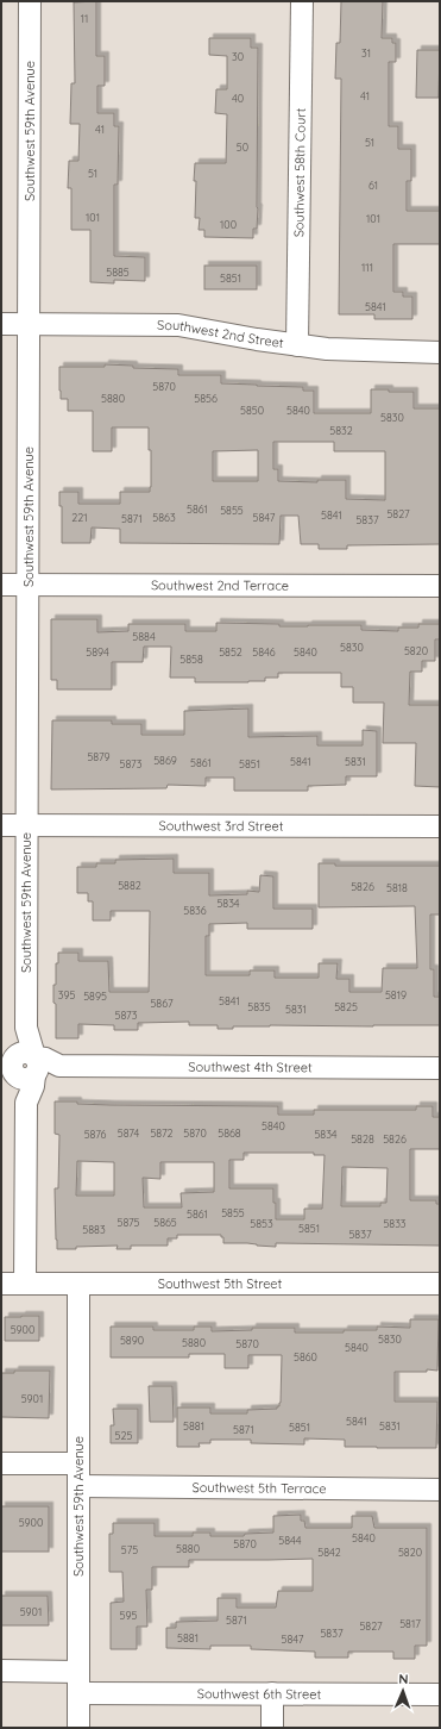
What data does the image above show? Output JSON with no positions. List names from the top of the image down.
{
  "streets": {
    "street": [
      "Southwest 59th Avenue",
      "Southwest 58th Court",
      "Southwest 2nd Street",
      "Southwest 2nd Terrace",
      "Southwest 3rd Street",
      "Southwest 4th Street",
      "Southwest 5th Street",
      "Southwest 5th Terrace",
      "Southwest 6th Street"
    ]
  },
  "crossings": [
    ["Southwest 59th Avenue", "Southwest 2nd Street"],
    ["Southwest 59th Avenue", "Southwest 2nd Terrace"],
    ["Southwest 59th Avenue", "Southwest 3rd Street"],
    ["Southwest 59th Avenue", "Southwest 4th Street"],
    ["Southwest 59th Avenue", "Southwest 5th Street"],
    ["Southwest 59th Avenue", "Southwest 5th Terrace"],
    ["Southwest 59th Avenue", "Southwest 6th Street"],
    ["Southwest 58th Court", "Southwest 2nd Street"]
  ],
  "house_numbers": [
    "11",
    "31",
    "30",
    "41",
    "40",
    "41",
    "51",
    "50",
    "51",
    "61",
    "101",
    "101",
    "100",
    "111",
    "5885",
    "5851",
    "5841",
    "5870",
    "5880",
    "5856",
    "5850",
    "5840",
    "5830",
    "5832",
    "5861",
    "5855",
    "5827",
    "5841",
    "221",
    "5863",
    "5847",
    "5871",
    "5837",
    "5884",
    "5830",
    "5820",
    "5894",
    "5852",
    "5846",
    "5840",
    "5858",
    "5879",
    "5869",
    "5841",
    "5831",
    "5861",
    "5873",
    "5851",
    "5882",
    "5826",
    "5818",
    "5834",
    "5836",
    "395",
    "5819",
    "5895",
    "5841",
    "5867",
    "5835",
    "5825",
    "5831",
    "5873",
    "5840",
    "5874",
    "5872",
    "5870",
    "5868",
    "5876",
    "5834",
    "5828",
    "5826",
    "5855",
    "5861",
    "5875",
    "5865",
    "5853",
    "5833",
    "5851",
    "5883",
    "5837",
    "5900",
    "5830",
    "5890",
    "5880",
    "5870",
    "5840",
    "5860",
    "5901",
    "5841",
    "5881",
    "5831",
    "5851",
    "5871",
    "525",
    "5900",
    "5840",
    "5844",
    "5870",
    "5880",
    "575",
    "5842",
    "5820",
    "5901",
    "595",
    "5871",
    "5817",
    "5827",
    "5837",
    "5881",
    "5847"
  ],
  "north": "top"
}
